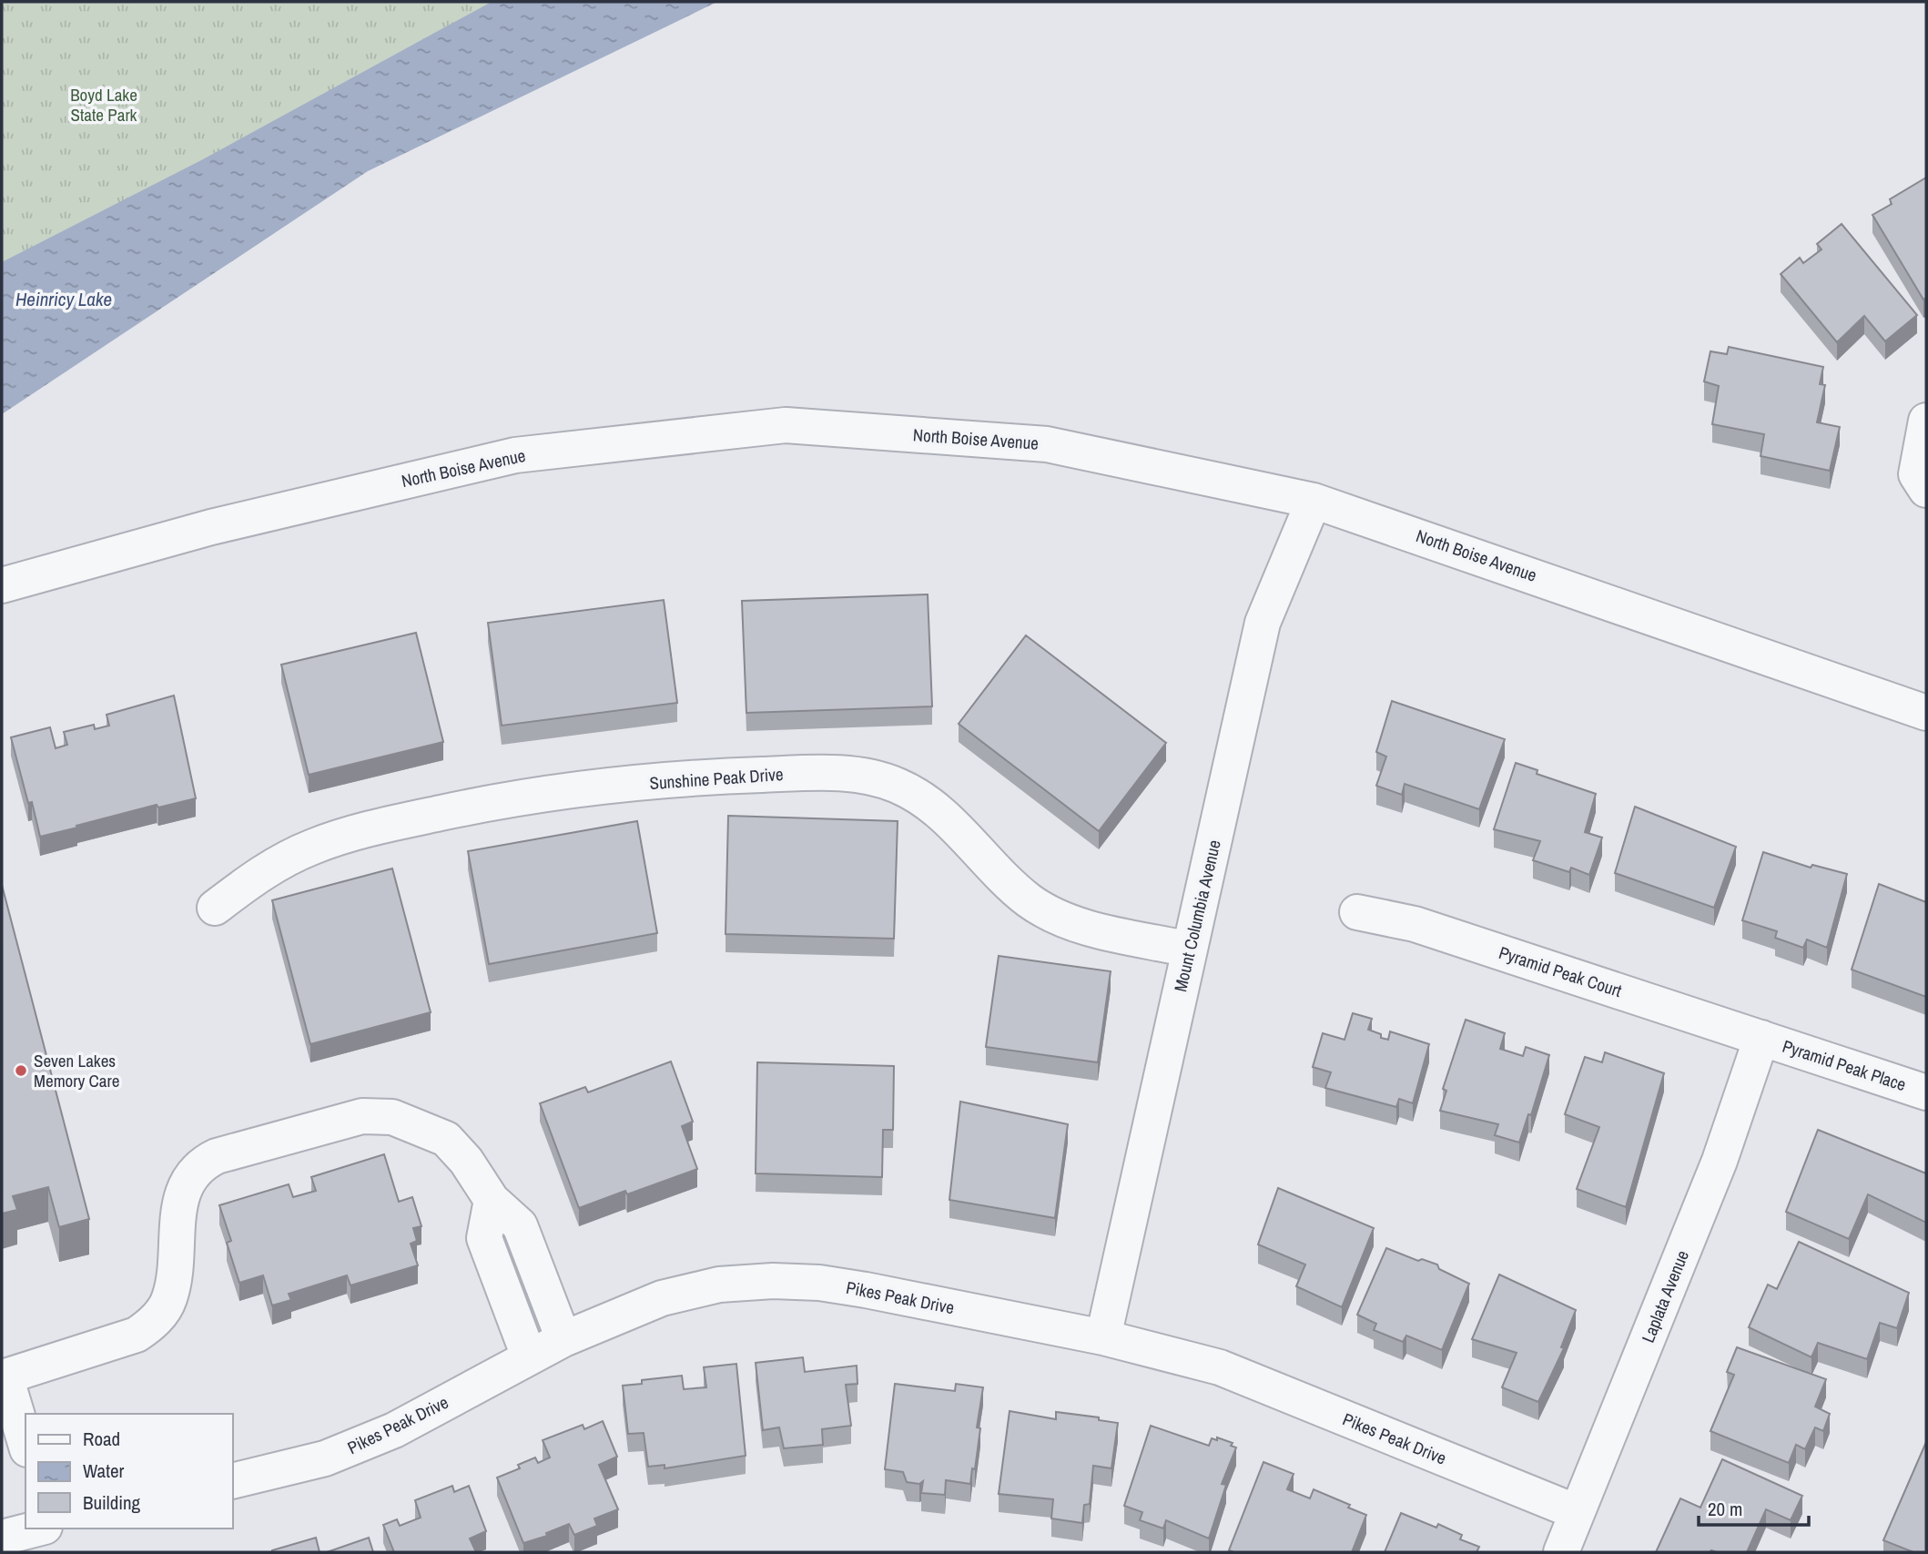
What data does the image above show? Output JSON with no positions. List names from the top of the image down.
{
  "streets": {
    "street": [
      "North Boise Avenue",
      "Sunshine Peak Drive",
      "Mount Columbia Avenue",
      "Pyramid Peak Court",
      "Pyramid Peak Place",
      "Laplata Avenue",
      "Pikes Peak Drive"
    ]
  },
  "crossings": [
    ["North Boise Avenue", "Mount Columbia Avenue"],
    ["Sunshine Peak Drive", "Mount Columbia Avenue"],
    ["Mount Columbia Avenue", "Pikes Peak Drive"],
    ["Pyramid Peak Court", "Pyramid Peak Place"],
    ["Pyramid Peak Court", "Laplata Avenue"],
    ["Pyramid Peak Place", "Laplata Avenue"],
    ["Laplata Avenue", "Pikes Peak Drive"]
  ],
  "water": ["Heinricy Lake"],
  "parks": ["Boyd Lake State Park"],
  "places": ["Seven Lakes Memory Care"],
  "legend": ["Road", "Water", "Building"],
  "scale_bar": "20 m"
}
